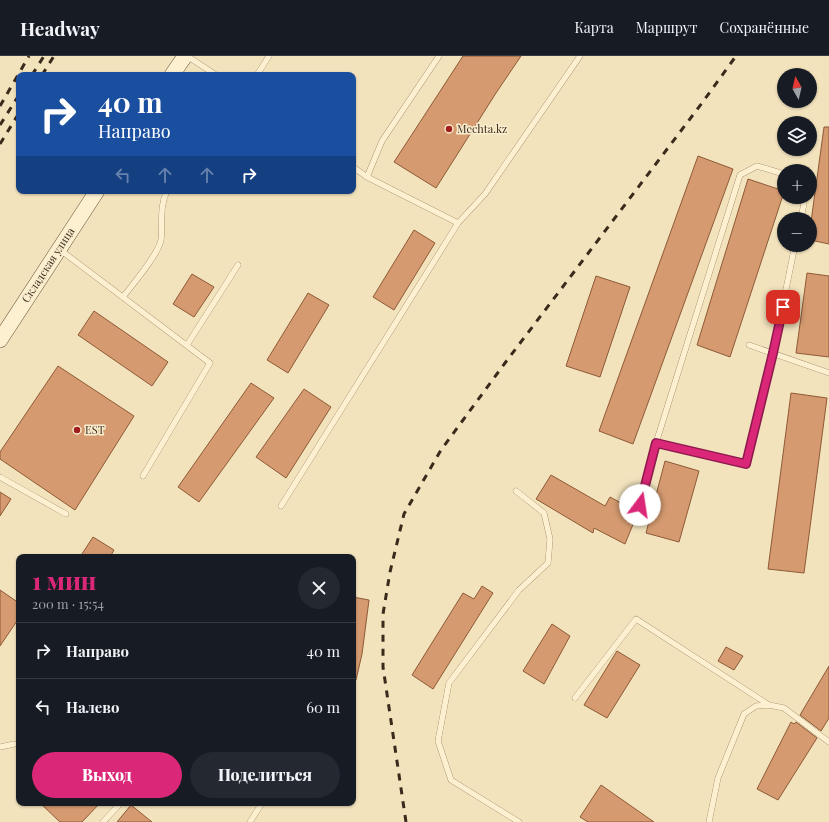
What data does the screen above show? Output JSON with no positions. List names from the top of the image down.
{
  "streets": {
    "main road": ["Складская улица"]
  },
  "places": ["Mechta.kz", "EST"],
  "north": "top",
  "page": {
    "header": "Headway",
    "nav": ["Карта", "Маршрут", "Сохранённые"],
    "map_buttons": ["+", "−"],
    "turn": ["40 m", "Направо"],
    "heading": ["1 мин", "200 m · 15:54"],
    "list": [
      {
        "name": "Направо",
        "value": "40 m"
      },
      {
        "name": "Налево",
        "value": "60 m"
      }
    ],
    "buttons": ["Выход", "Поделиться"]
  }
}
